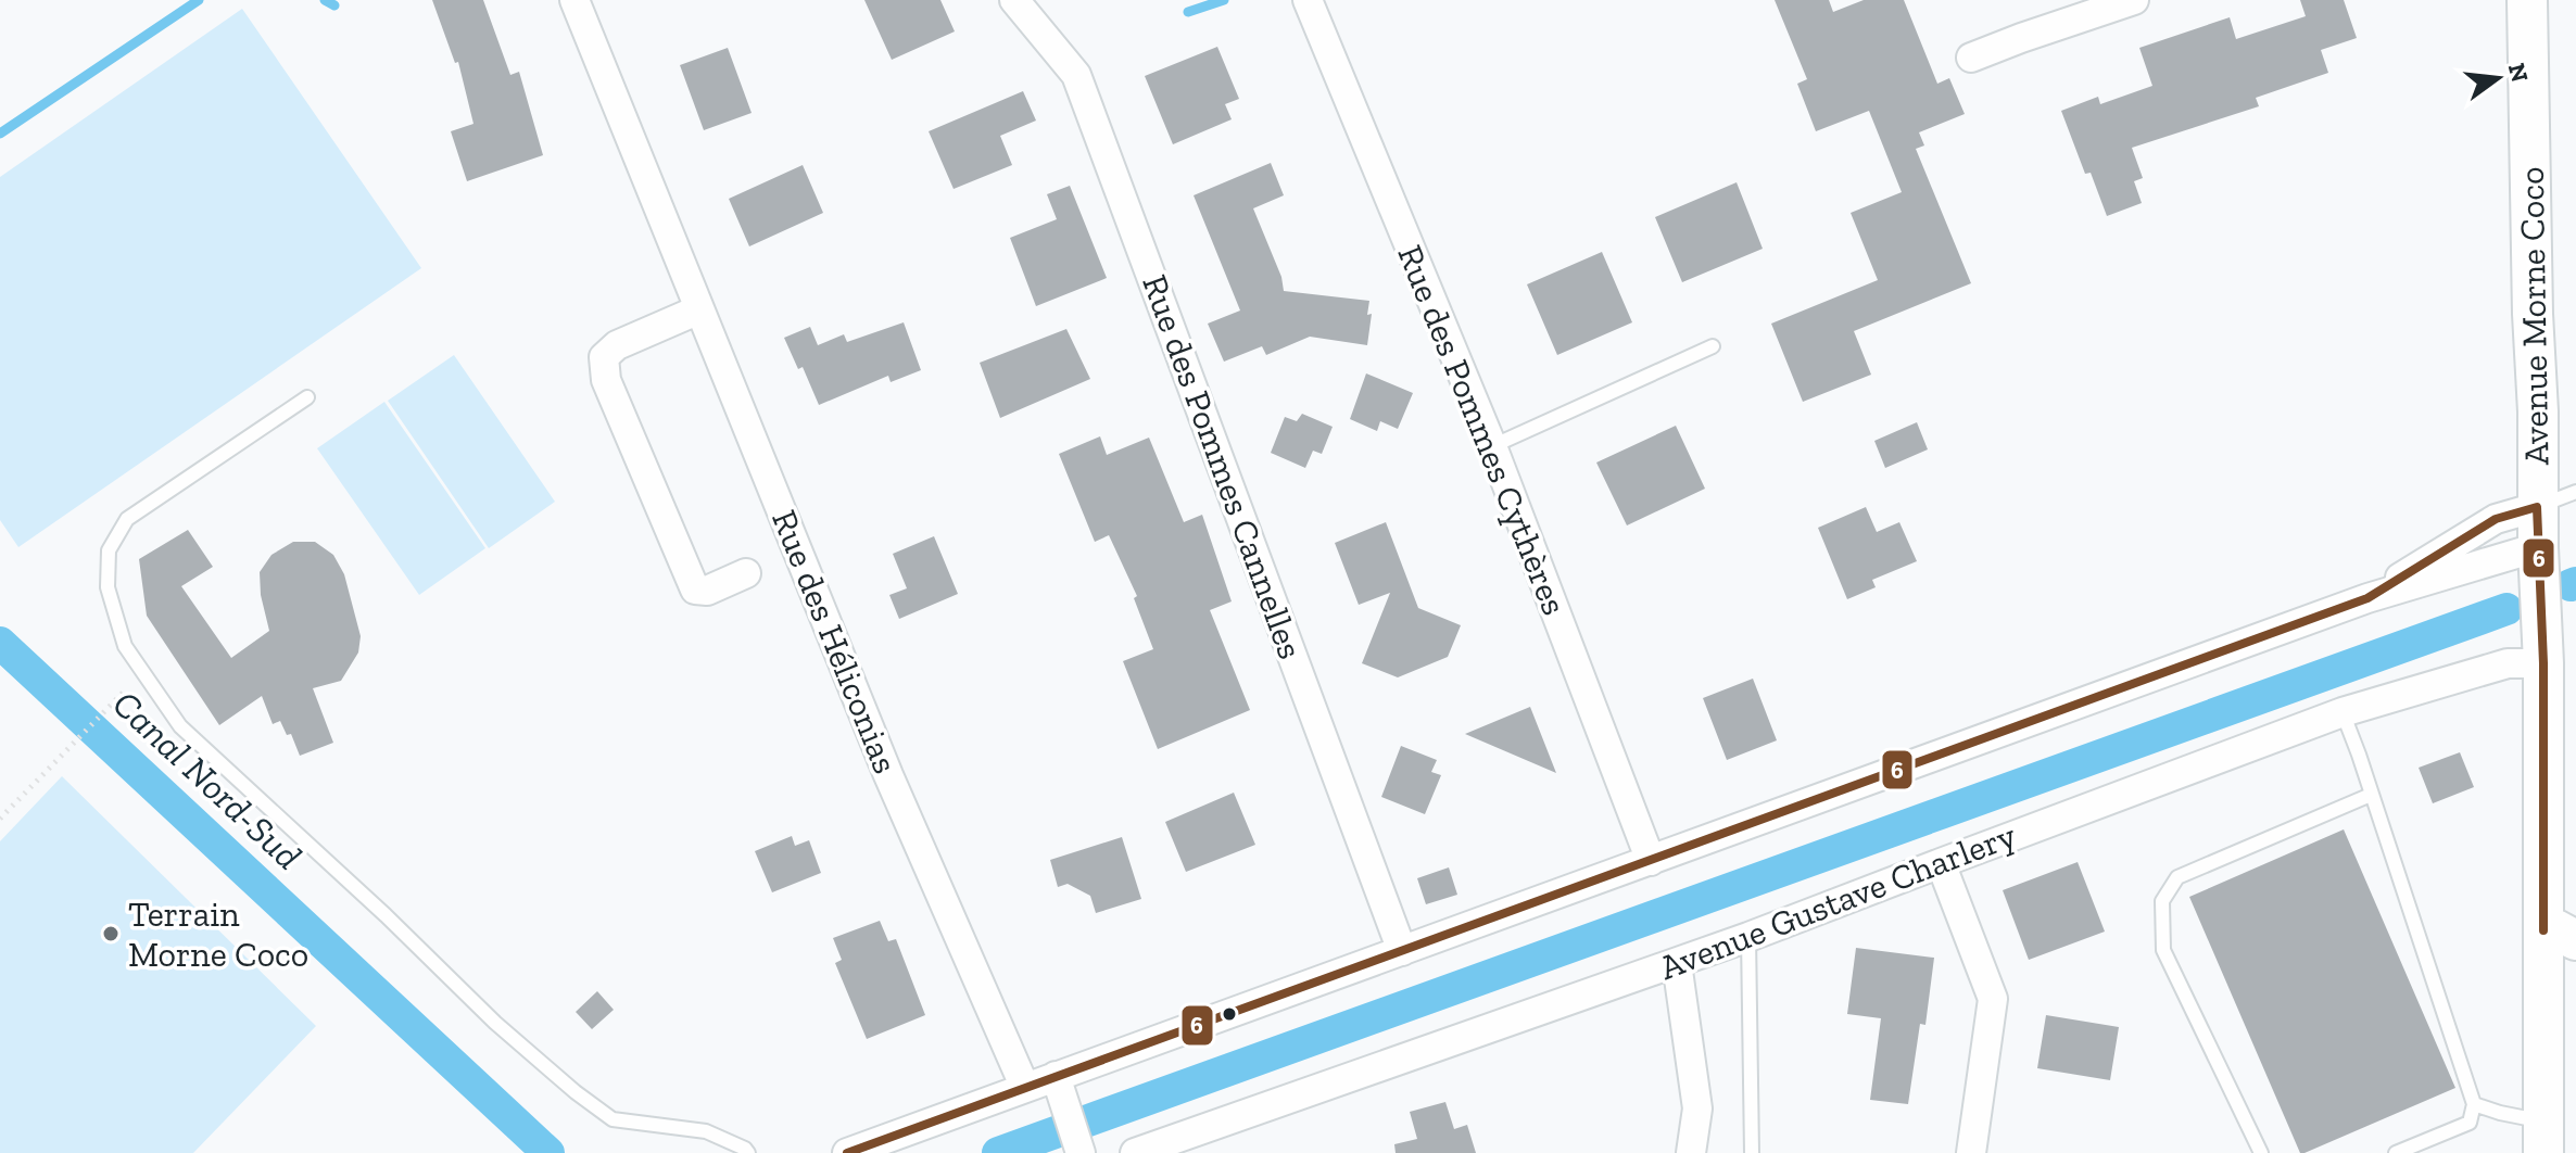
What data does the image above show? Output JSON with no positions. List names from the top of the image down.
{
  "streets": {
    "street": [
      "Avenue Morne Coco",
      "Rue des Pommes Cythères",
      "Rue des Pommes Cannelles",
      "Rue des Héliconias",
      "Avenue Gustave Charlery"
    ]
  },
  "crossings": [
    ["Avenue Morne Coco", "Avenue Gustave Charlery"]
  ],
  "water": ["Canal Nord-Sud"],
  "places": ["Terrain Morne Coco"],
  "lines": ["transit line 6"],
  "north": "right"
}
